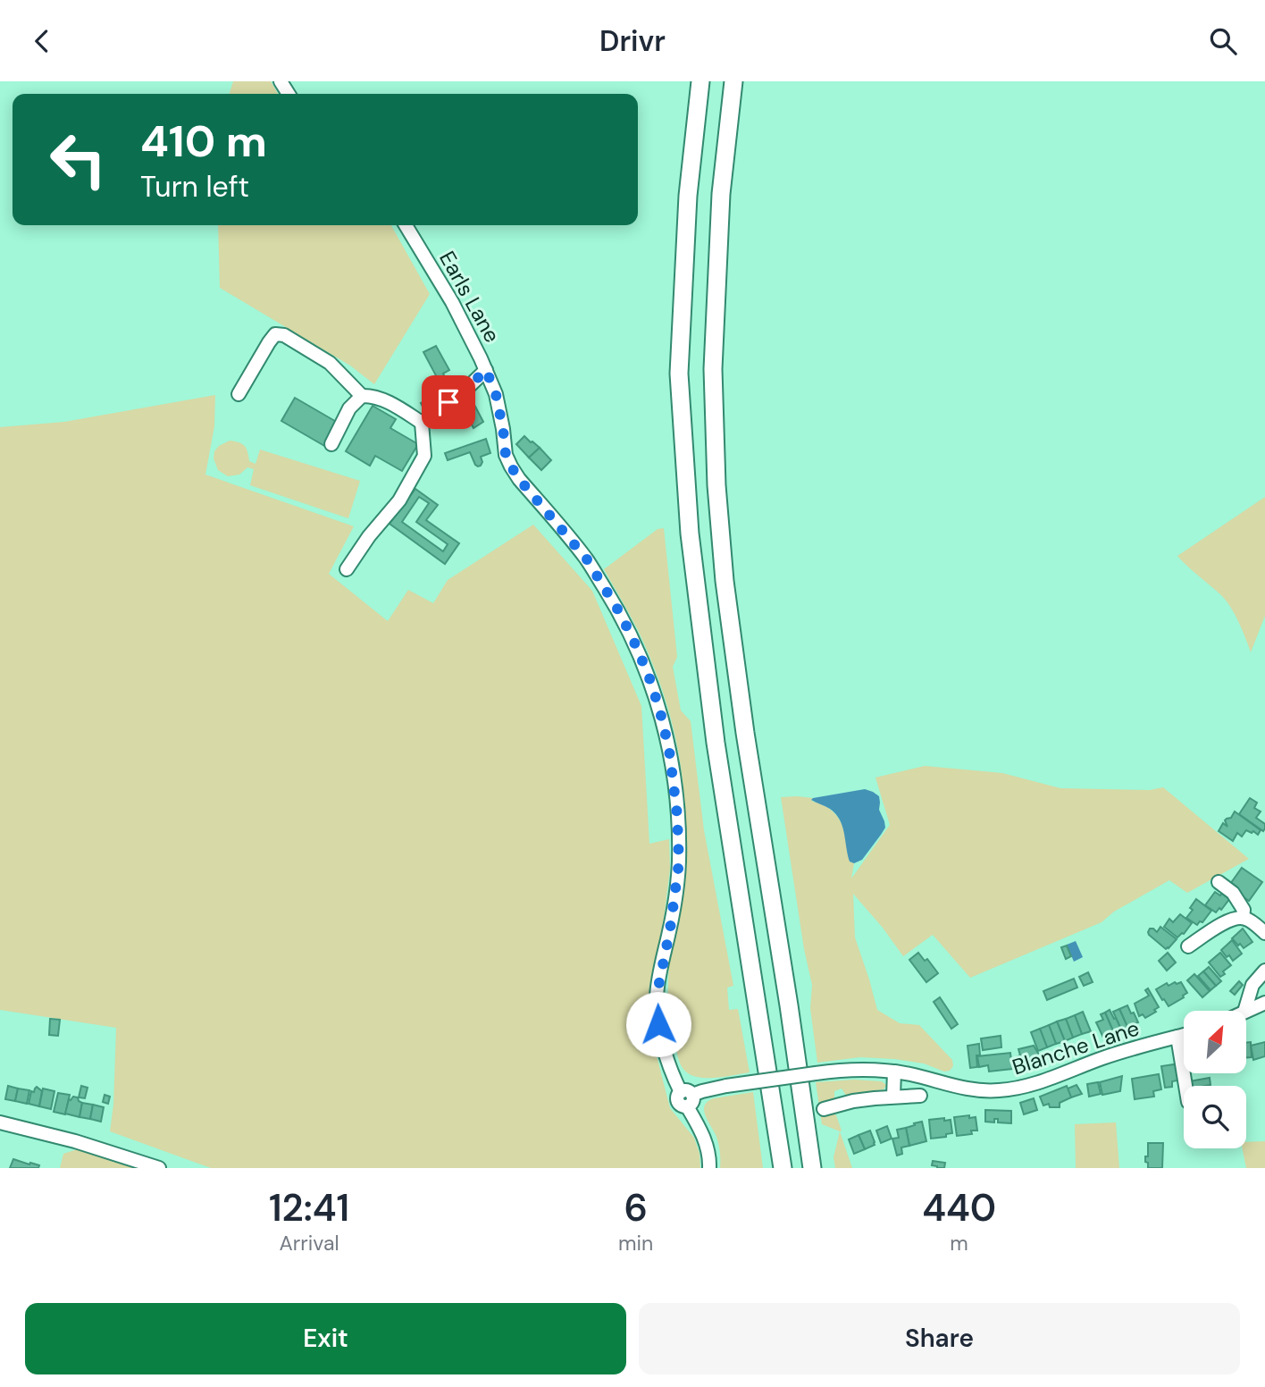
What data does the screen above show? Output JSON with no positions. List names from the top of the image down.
{
  "streets": {
    "street": ["Earls Lane", "Blanche Lane"]
  },
  "crossings": [
    ["Earls Lane", "Blanche Lane"]
  ],
  "north": "top right",
  "page": {
    "header": "Drivr",
    "turn": ["410 m", "Turn left"],
    "eta": [
      "12:41",
      "Arrival",
      "6",
      "min",
      "440",
      "m"
    ],
    "buttons": ["Exit", "Share"]
  }
}
